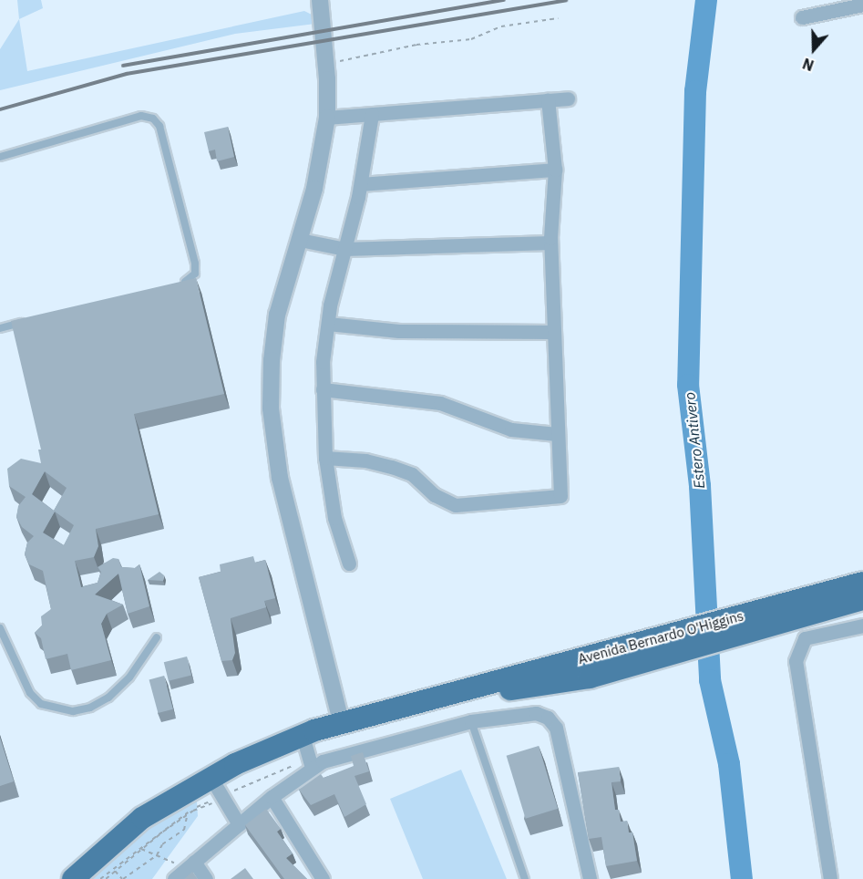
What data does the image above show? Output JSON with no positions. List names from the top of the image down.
{
  "streets": {
    "main road": ["Avenida Bernardo O'Higgins"]
  },
  "water": ["Estero Antivero"],
  "north": "bottom"
}
